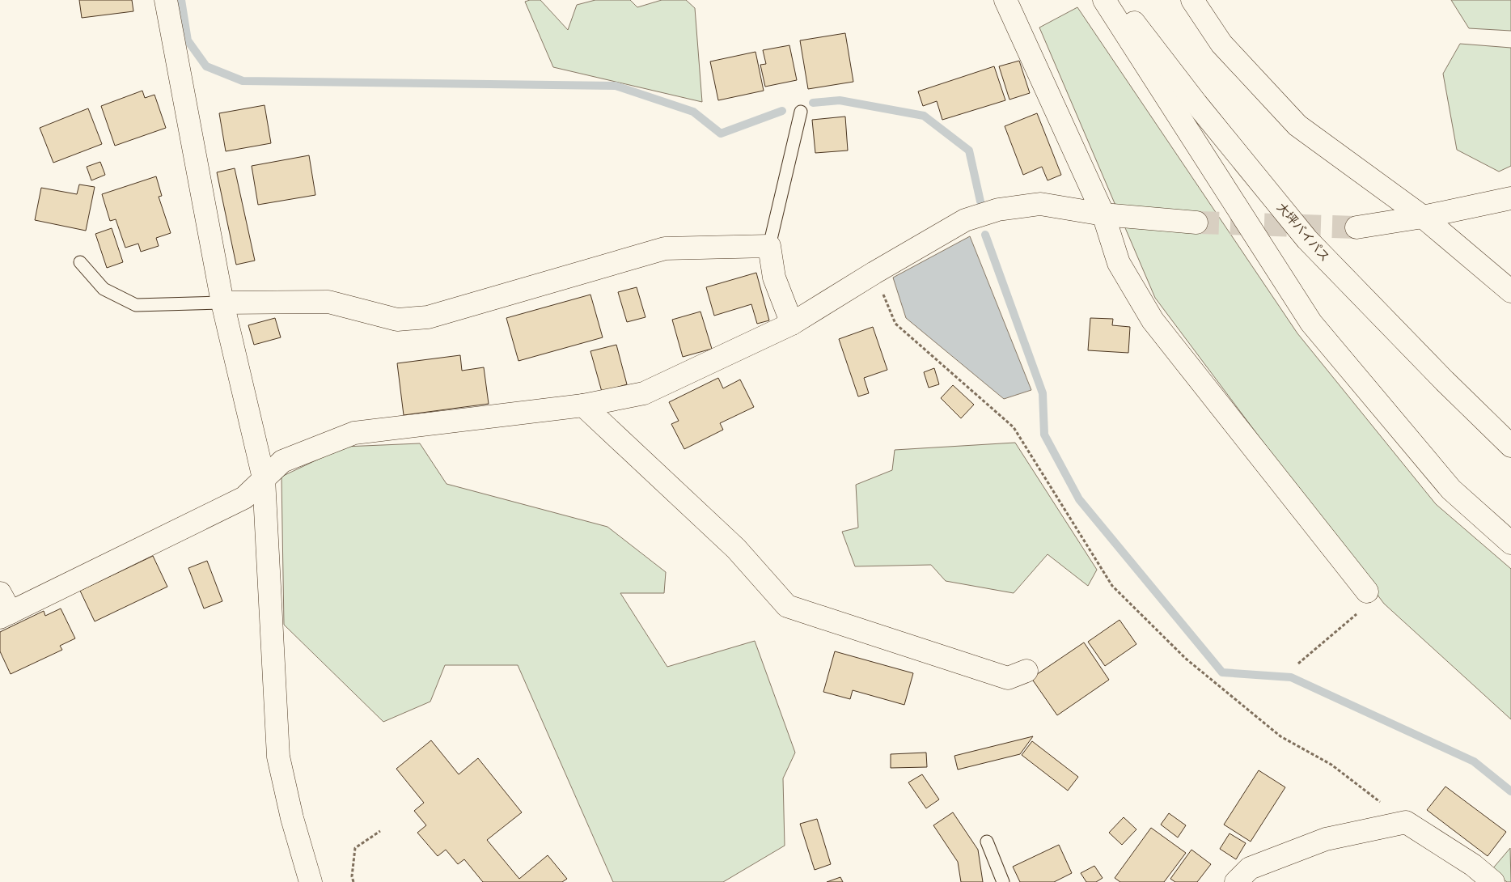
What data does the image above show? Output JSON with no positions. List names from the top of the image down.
{
  "streets": {
    "main road": ["大坪バイパス"]
  }
}
